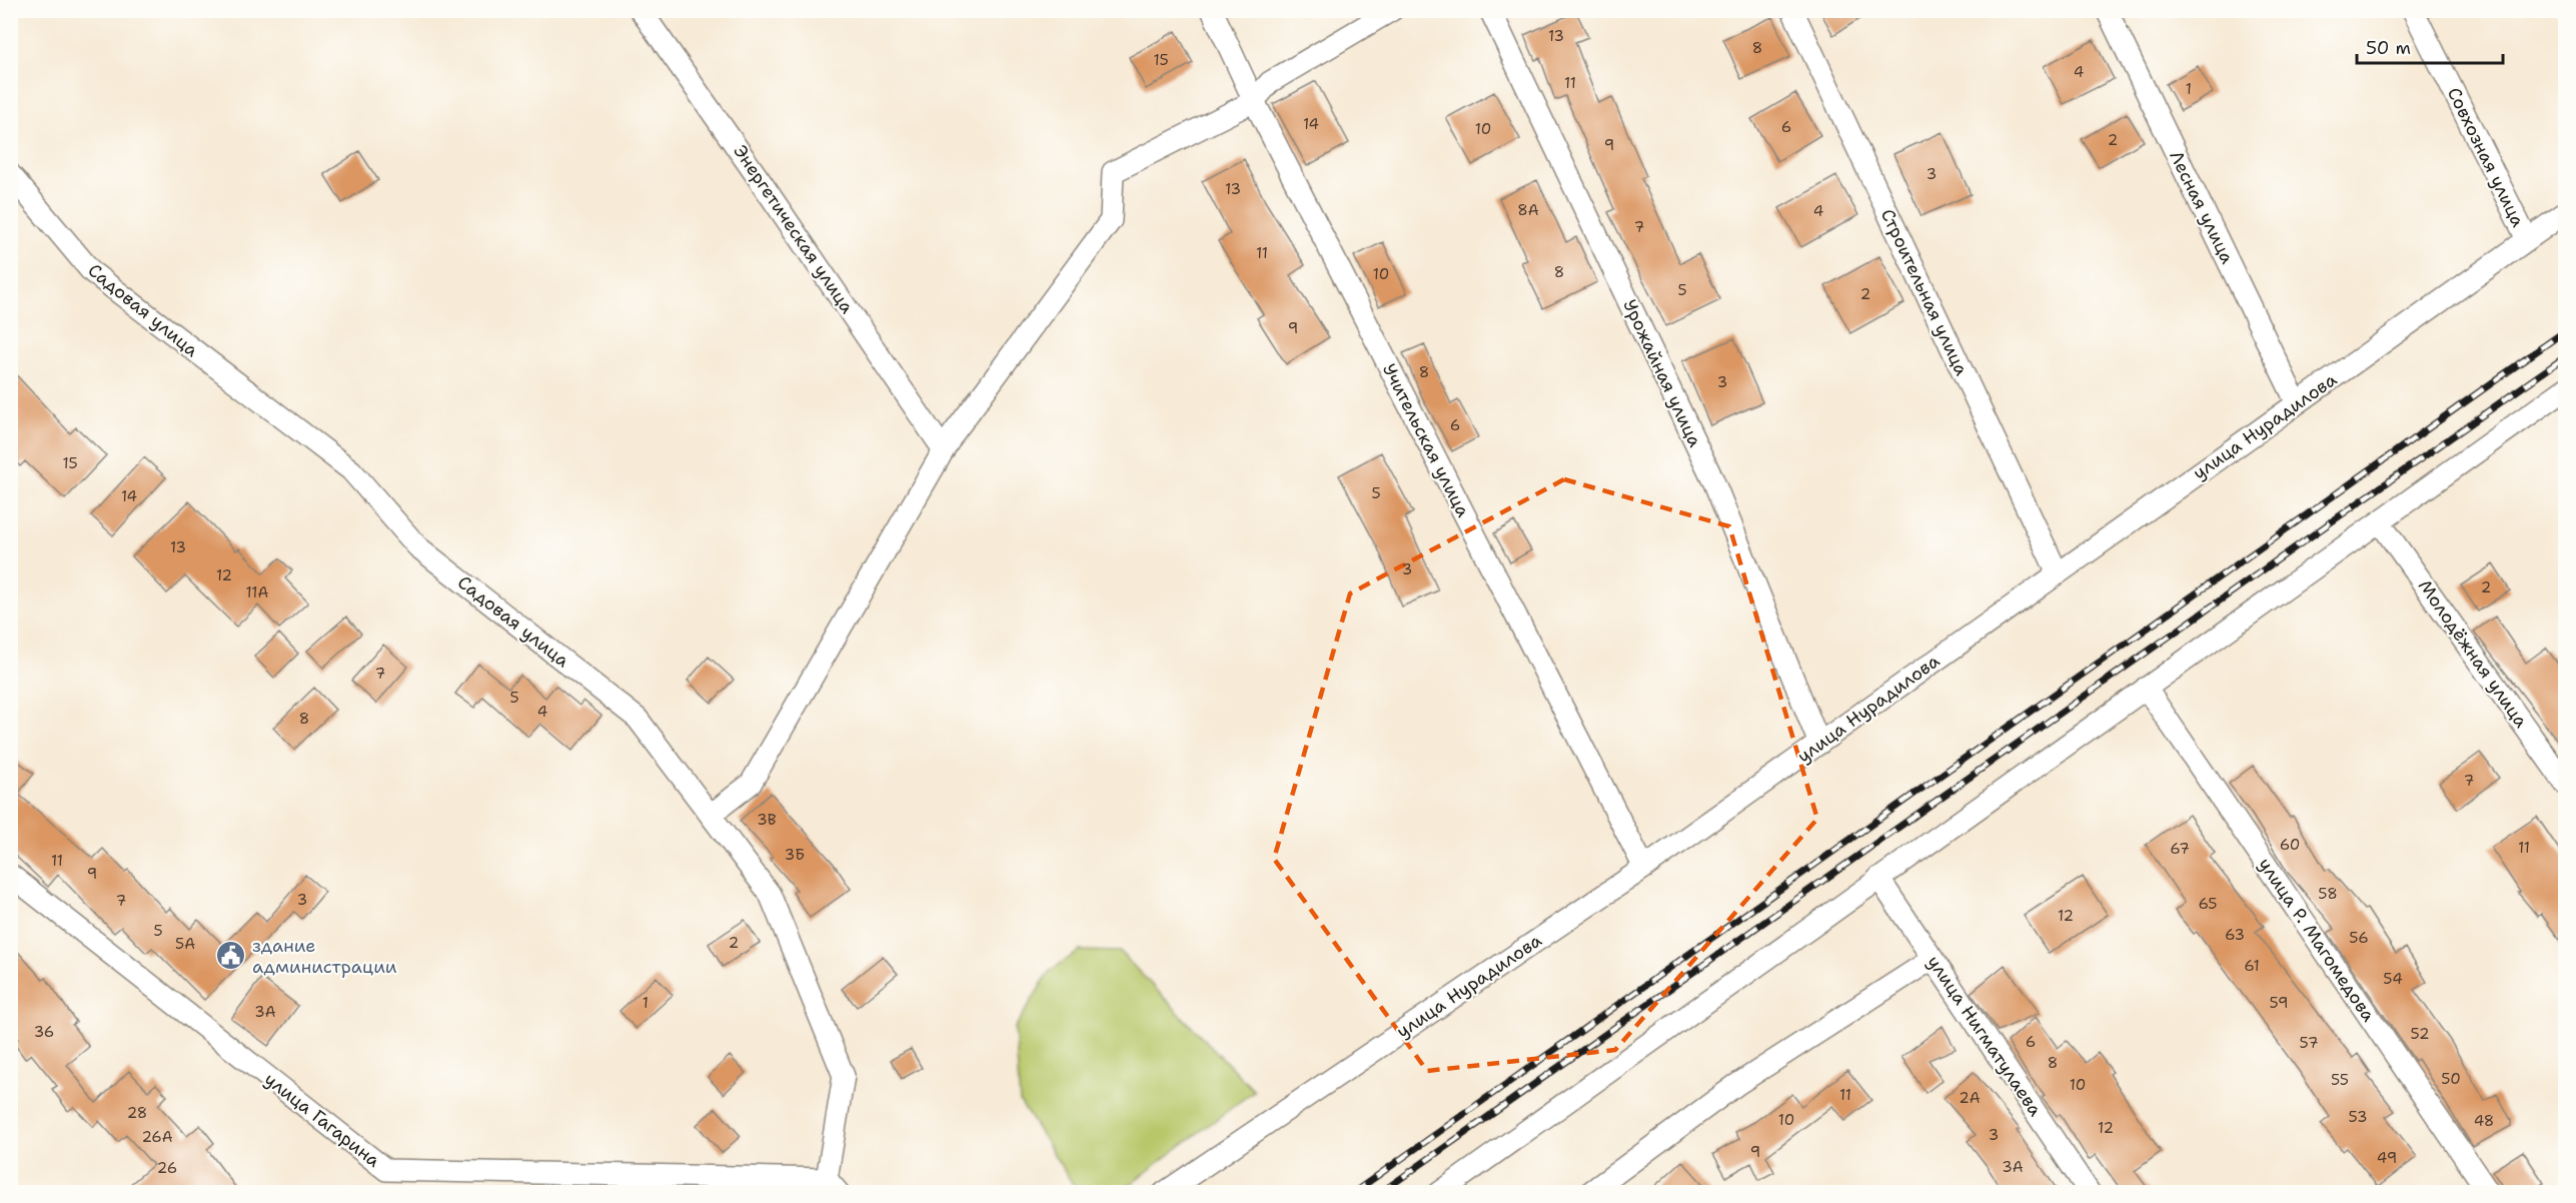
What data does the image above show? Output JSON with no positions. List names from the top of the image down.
{
  "streets": {
    "street": [
      "Совхозная улица",
      "Лесная улица",
      "Энергетическая улица",
      "Строительная улица",
      "Садовая улица",
      "Урожайная улица",
      "улица Нурадилова",
      "Учительская улица",
      "Молодёжная улица",
      "улица Р. Магомедова",
      "улица Нигматулаева",
      "улица Гагарина"
    ]
  },
  "crossings": [
    ["Совхозная улица", "улица Нурадилова"],
    ["Лесная улица", "улица Нурадилова"],
    ["Строительная улица", "улица Нурадилова"],
    ["Садовая улица", "улица Гагарина"],
    ["Урожайная улица", "улица Нурадилова"],
    ["улица Нурадилова", "Учительская улица"]
  ],
  "places": {
    "public building": ["здание администрации"]
  },
  "house_numbers": [
    "13",
    "8",
    "15",
    "4",
    "11",
    "1",
    "14",
    "6",
    "10",
    "2",
    "9",
    "3",
    "13",
    "8А",
    "4",
    "7",
    "11",
    "8",
    "10",
    "5",
    "2",
    "9",
    "8",
    "3",
    "6",
    "15",
    "5",
    "14",
    "13",
    "3",
    "12",
    "2",
    "11А",
    "7",
    "5",
    "4",
    "8",
    "7",
    "3В",
    "60",
    "11",
    "67",
    "3Б",
    "11",
    "9",
    "58",
    "3",
    "7",
    "65",
    "12",
    "5",
    "63",
    "56",
    "2",
    "5А",
    "61",
    "54",
    "1",
    "59",
    "3А",
    "36",
    "52",
    "6",
    "57",
    "8",
    "50",
    "55",
    "10",
    "11",
    "2А",
    "28",
    "53",
    "10",
    "48",
    "12",
    "3",
    "26А",
    "9",
    "49",
    "3А",
    "26"
  ],
  "scale_bar": "50 m"
}
